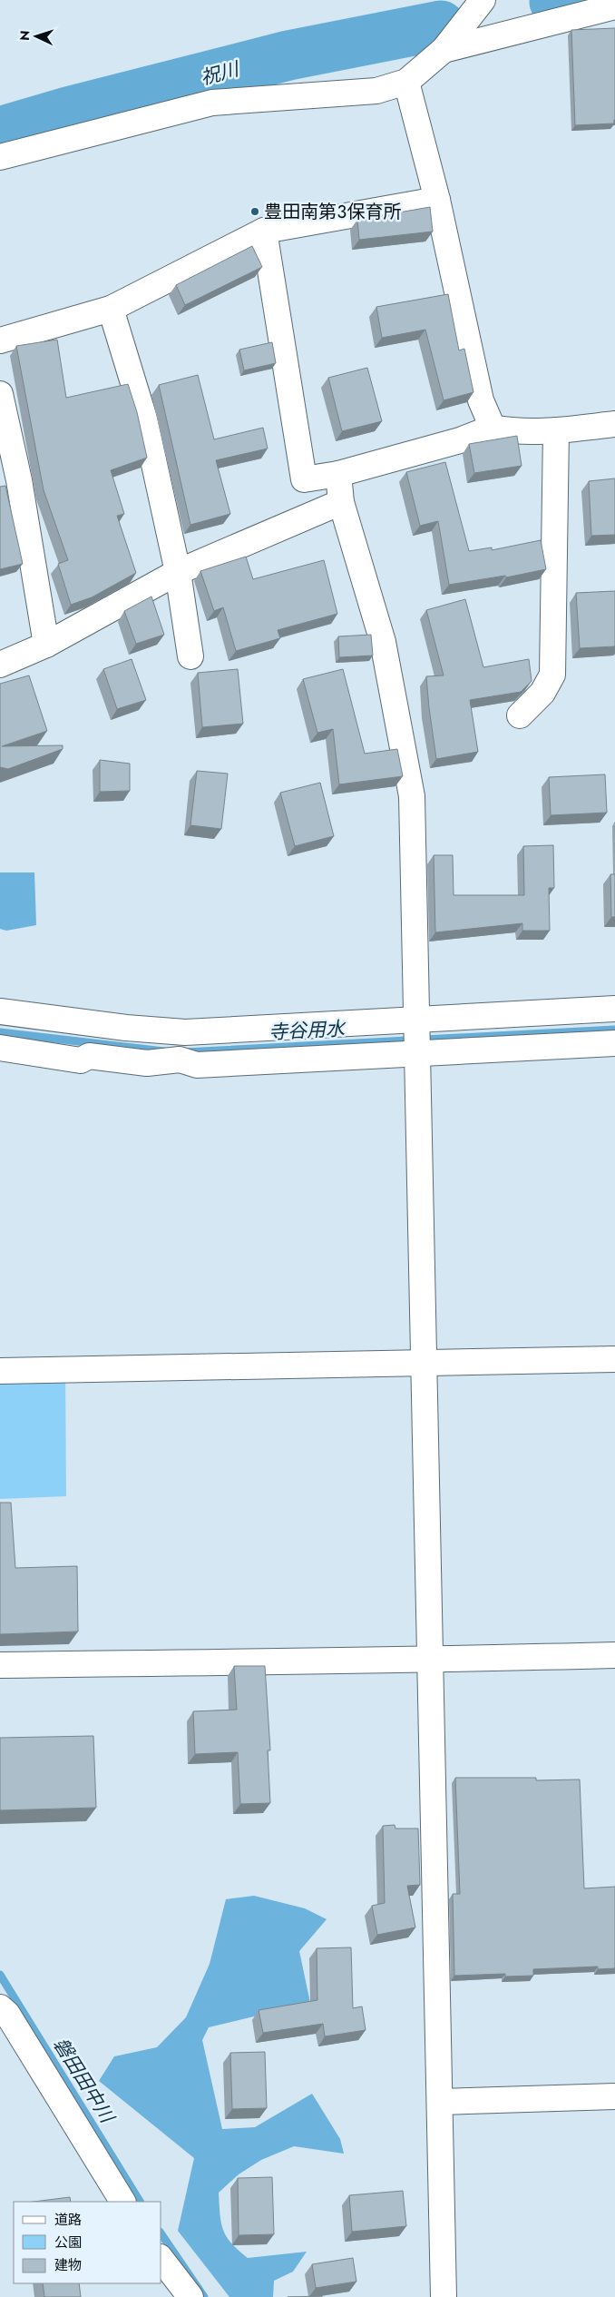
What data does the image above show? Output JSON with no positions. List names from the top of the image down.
{
  "water": ["祝川", "寺谷用水", "磐田田中川"],
  "places": ["豊田南第３保育所"],
  "legend": ["道路", "公園", "建物"],
  "north": "left"
}
